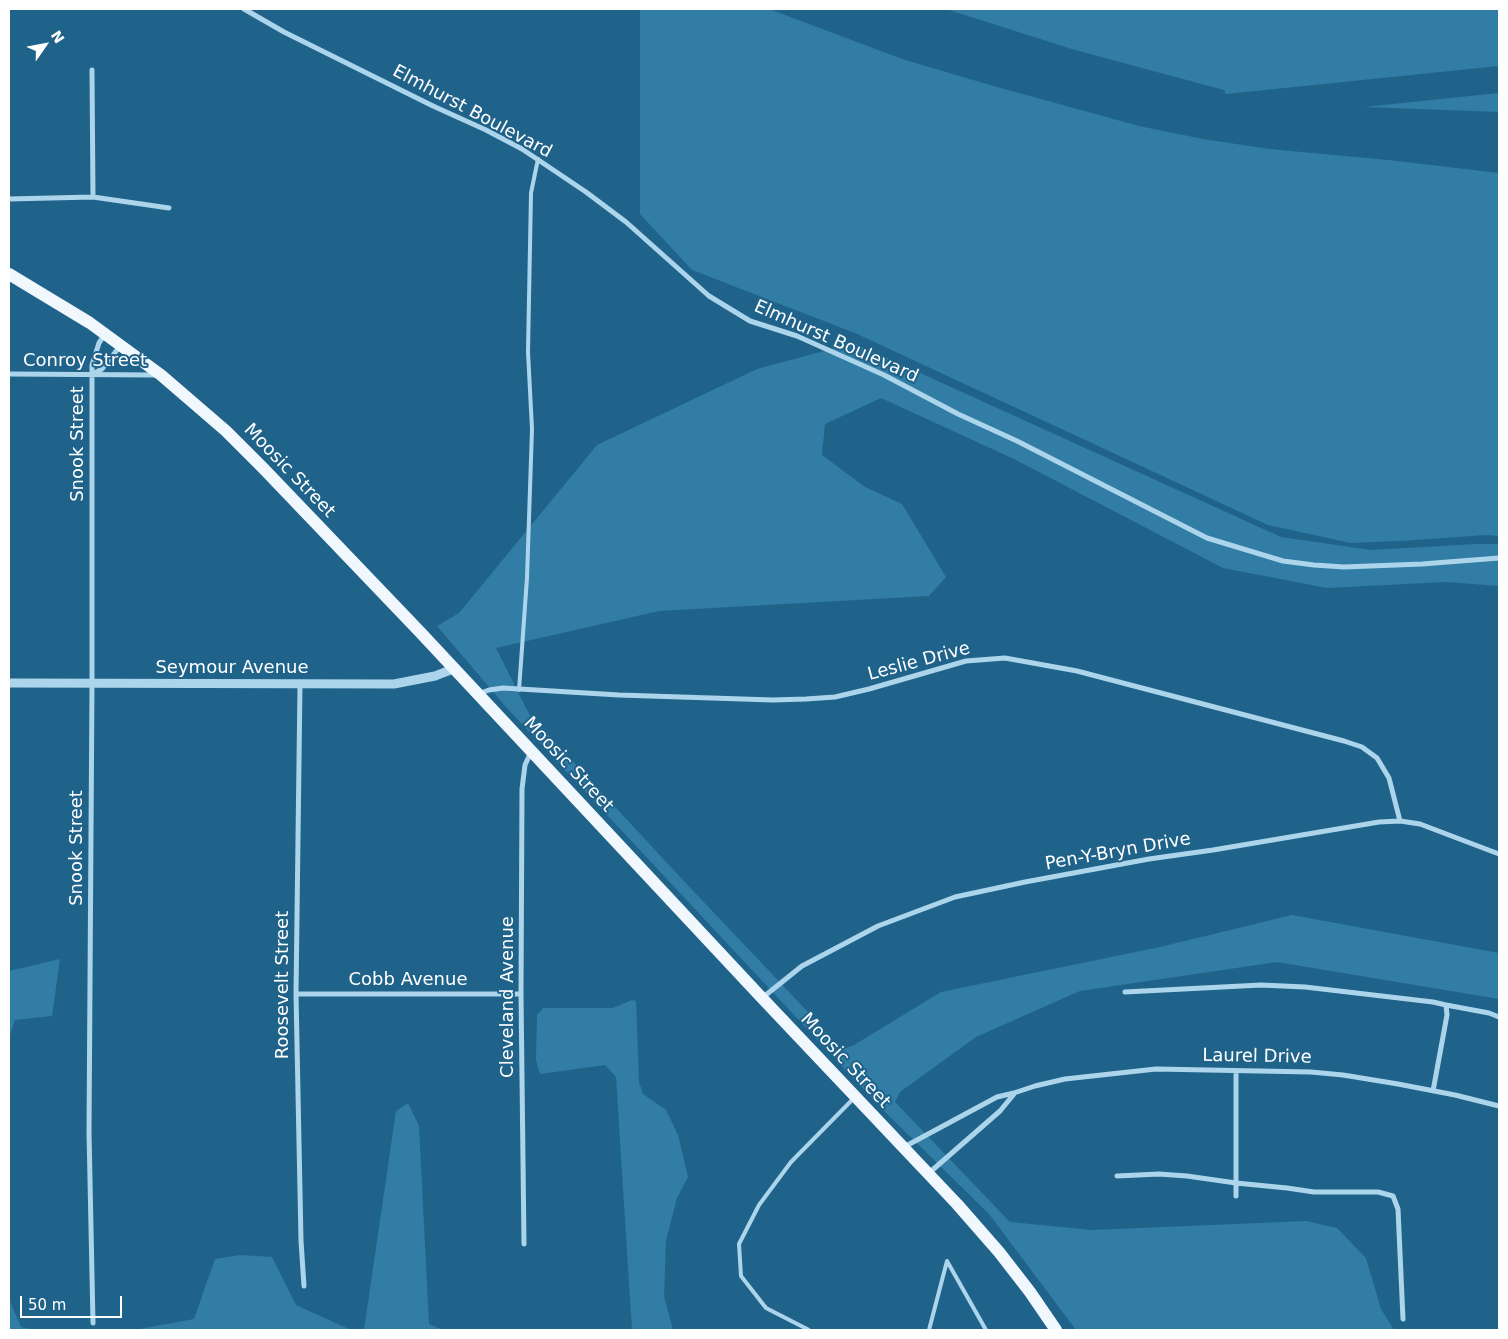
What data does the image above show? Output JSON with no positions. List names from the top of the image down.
{
  "streets": {
    "main road": ["Moosic Street"],
    "street": [
      "Elmhurst Boulevard",
      "Conroy Street",
      "Snook Street",
      "Leslie Drive",
      "Seymour Avenue",
      "Pen-Y-Bryn Drive",
      "Cobb Avenue",
      "Roosevelt Street",
      "Cleveland Avenue",
      "Laurel Drive"
    ]
  },
  "crossings": [
    ["Conroy Street", "Snook Street"],
    ["Conroy Street", "Moosic Street"],
    ["Snook Street", "Moosic Street"],
    ["Snook Street", "Seymour Avenue"],
    ["Moosic Street", "Leslie Drive"],
    ["Moosic Street", "Seymour Avenue"],
    ["Moosic Street", "Pen-Y-Bryn Drive"],
    ["Moosic Street", "Cleveland Avenue"],
    ["Moosic Street", "Laurel Drive"],
    ["Leslie Drive", "Pen-Y-Bryn Drive"],
    ["Seymour Avenue", "Roosevelt Street"],
    ["Cobb Avenue", "Roosevelt Street"],
    ["Cobb Avenue", "Cleveland Avenue"]
  ],
  "scale_bar": "50 m",
  "north": "top right"
}
